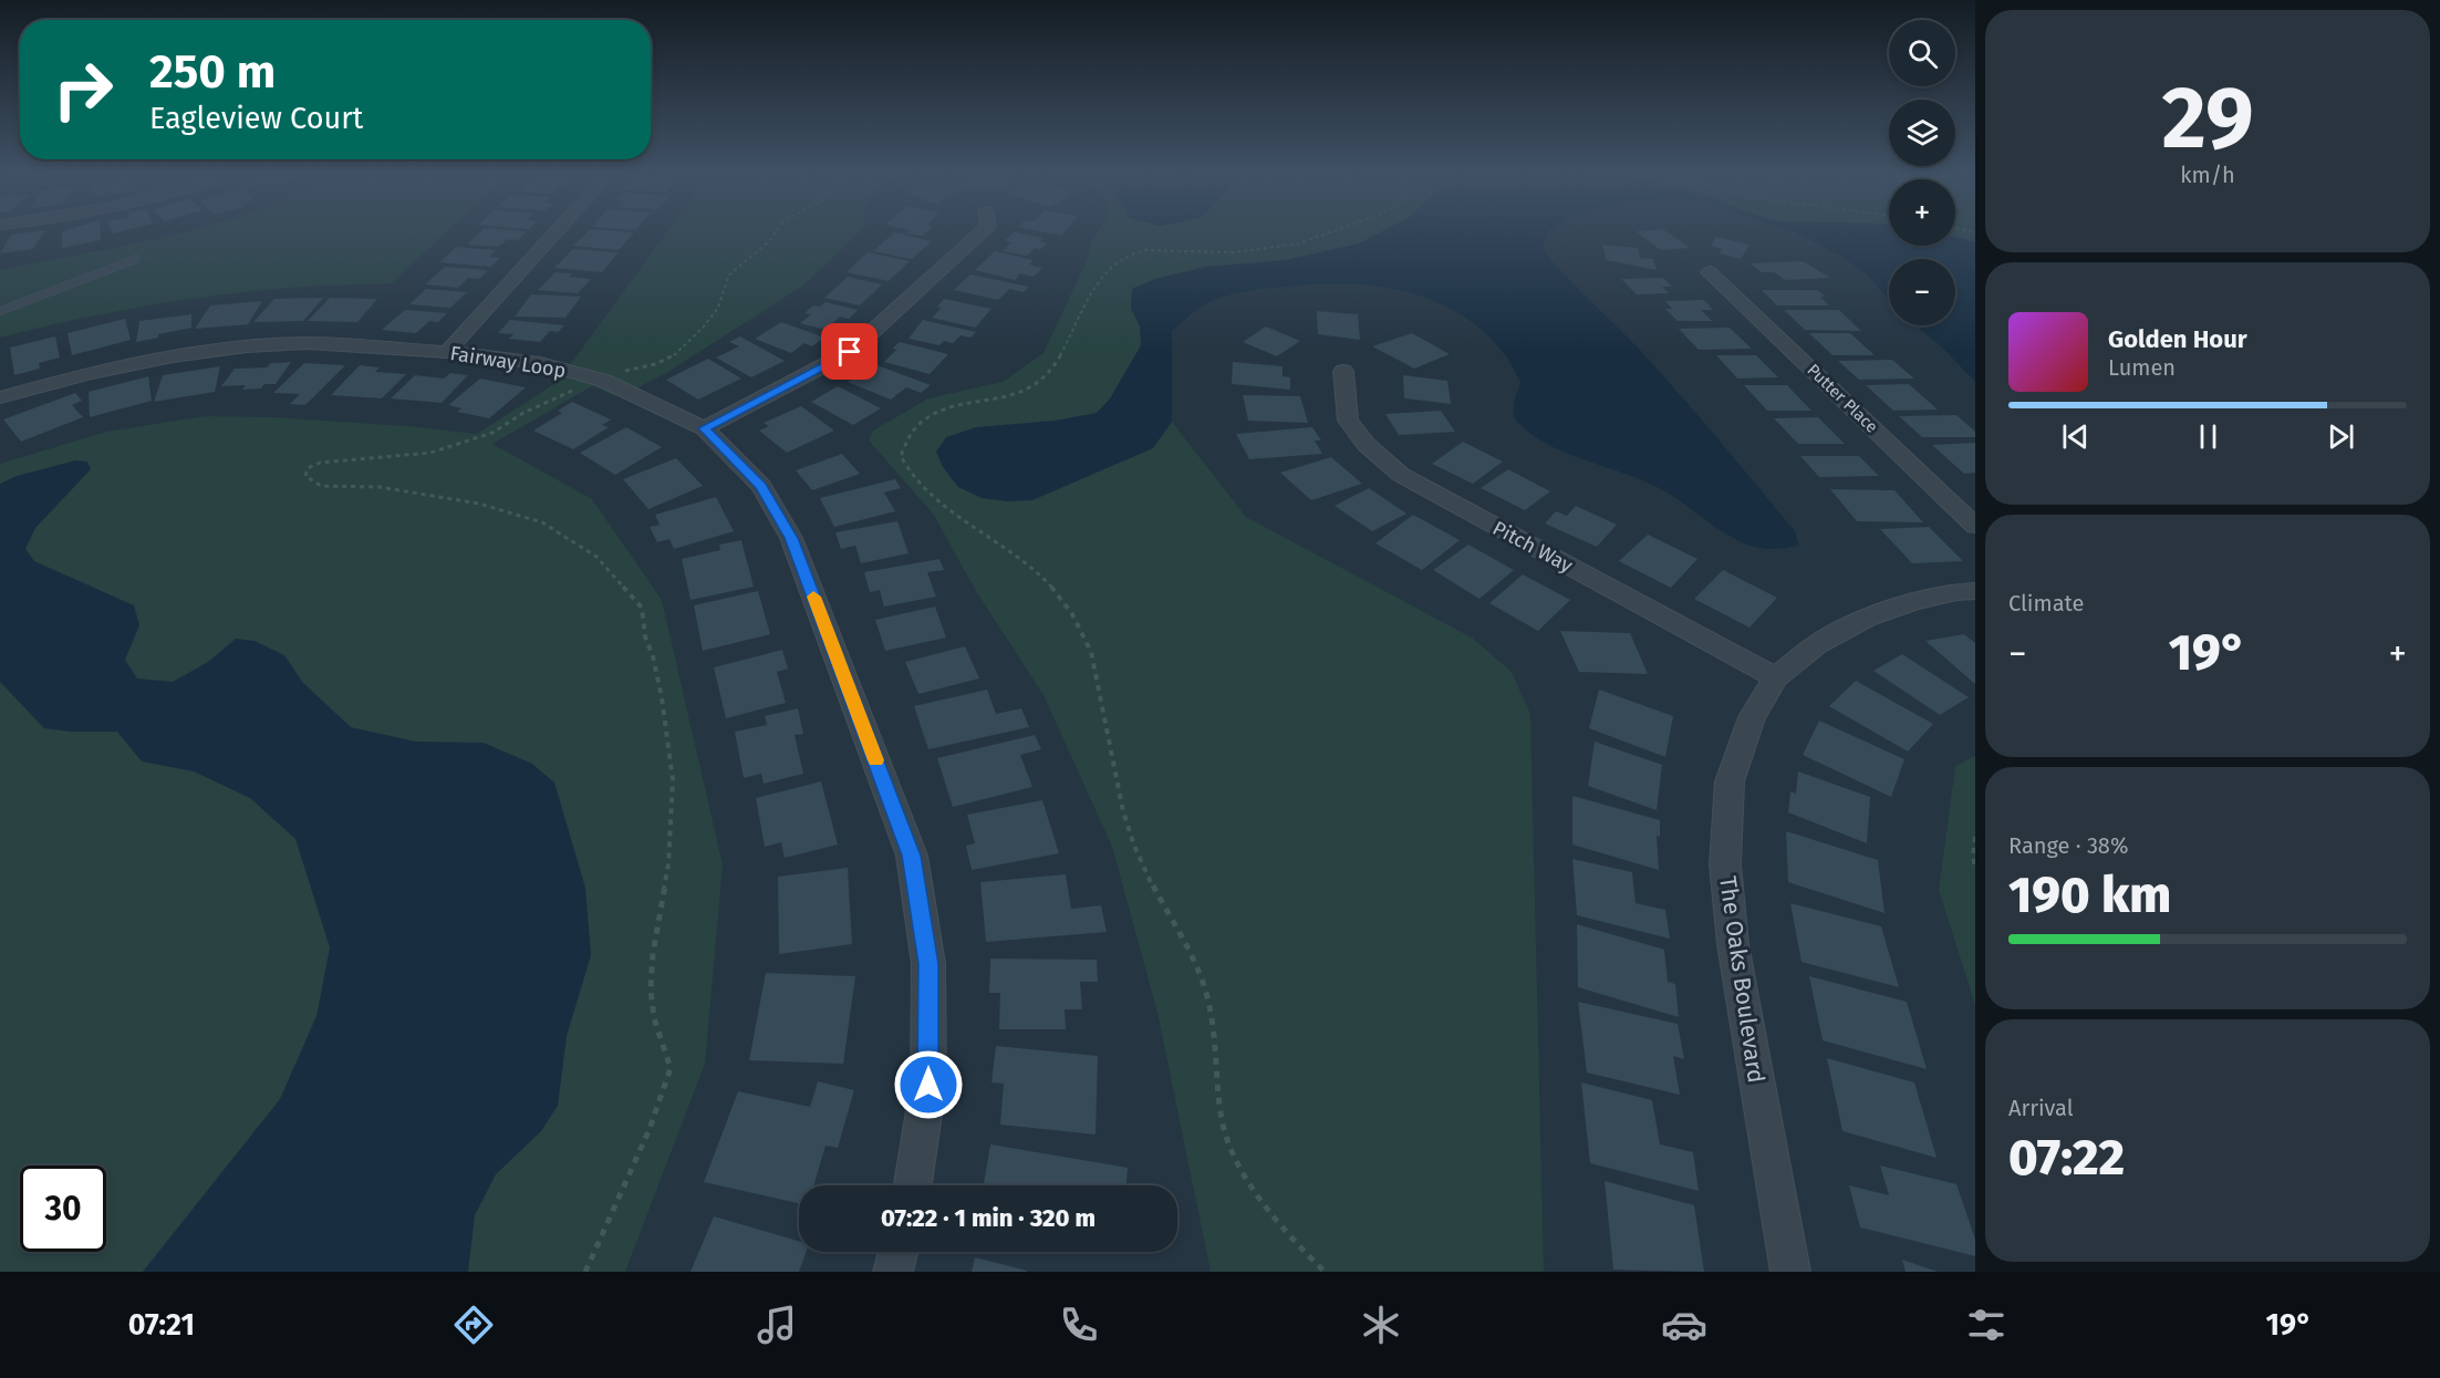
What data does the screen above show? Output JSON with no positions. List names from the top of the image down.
{
  "streets": {
    "street": [
      "Fairway Loop",
      "Putter Place",
      "Pitch Way",
      "The Oaks Boulevard"
    ]
  },
  "crossings": [
    ["Pitch Way", "The Oaks Boulevard"]
  ],
  "page": {
    "tile": [
      ["29", "km/h"],
      "Climate",
      ["Range · 38%", "190 km"],
      ["Arrival", "07:22"]
    ],
    "map_buttons": ["+", "−"],
    "turn": ["250 m", "Eagleview Court"],
    "song": ["Golden Hour", "Lumen"],
    "heat": ["−", "19°", "+"],
    "limit": "30",
    "trip": "07:22 · 1 min · 320 m",
    "tabs": ["07:21", "19°"]
  }
}
